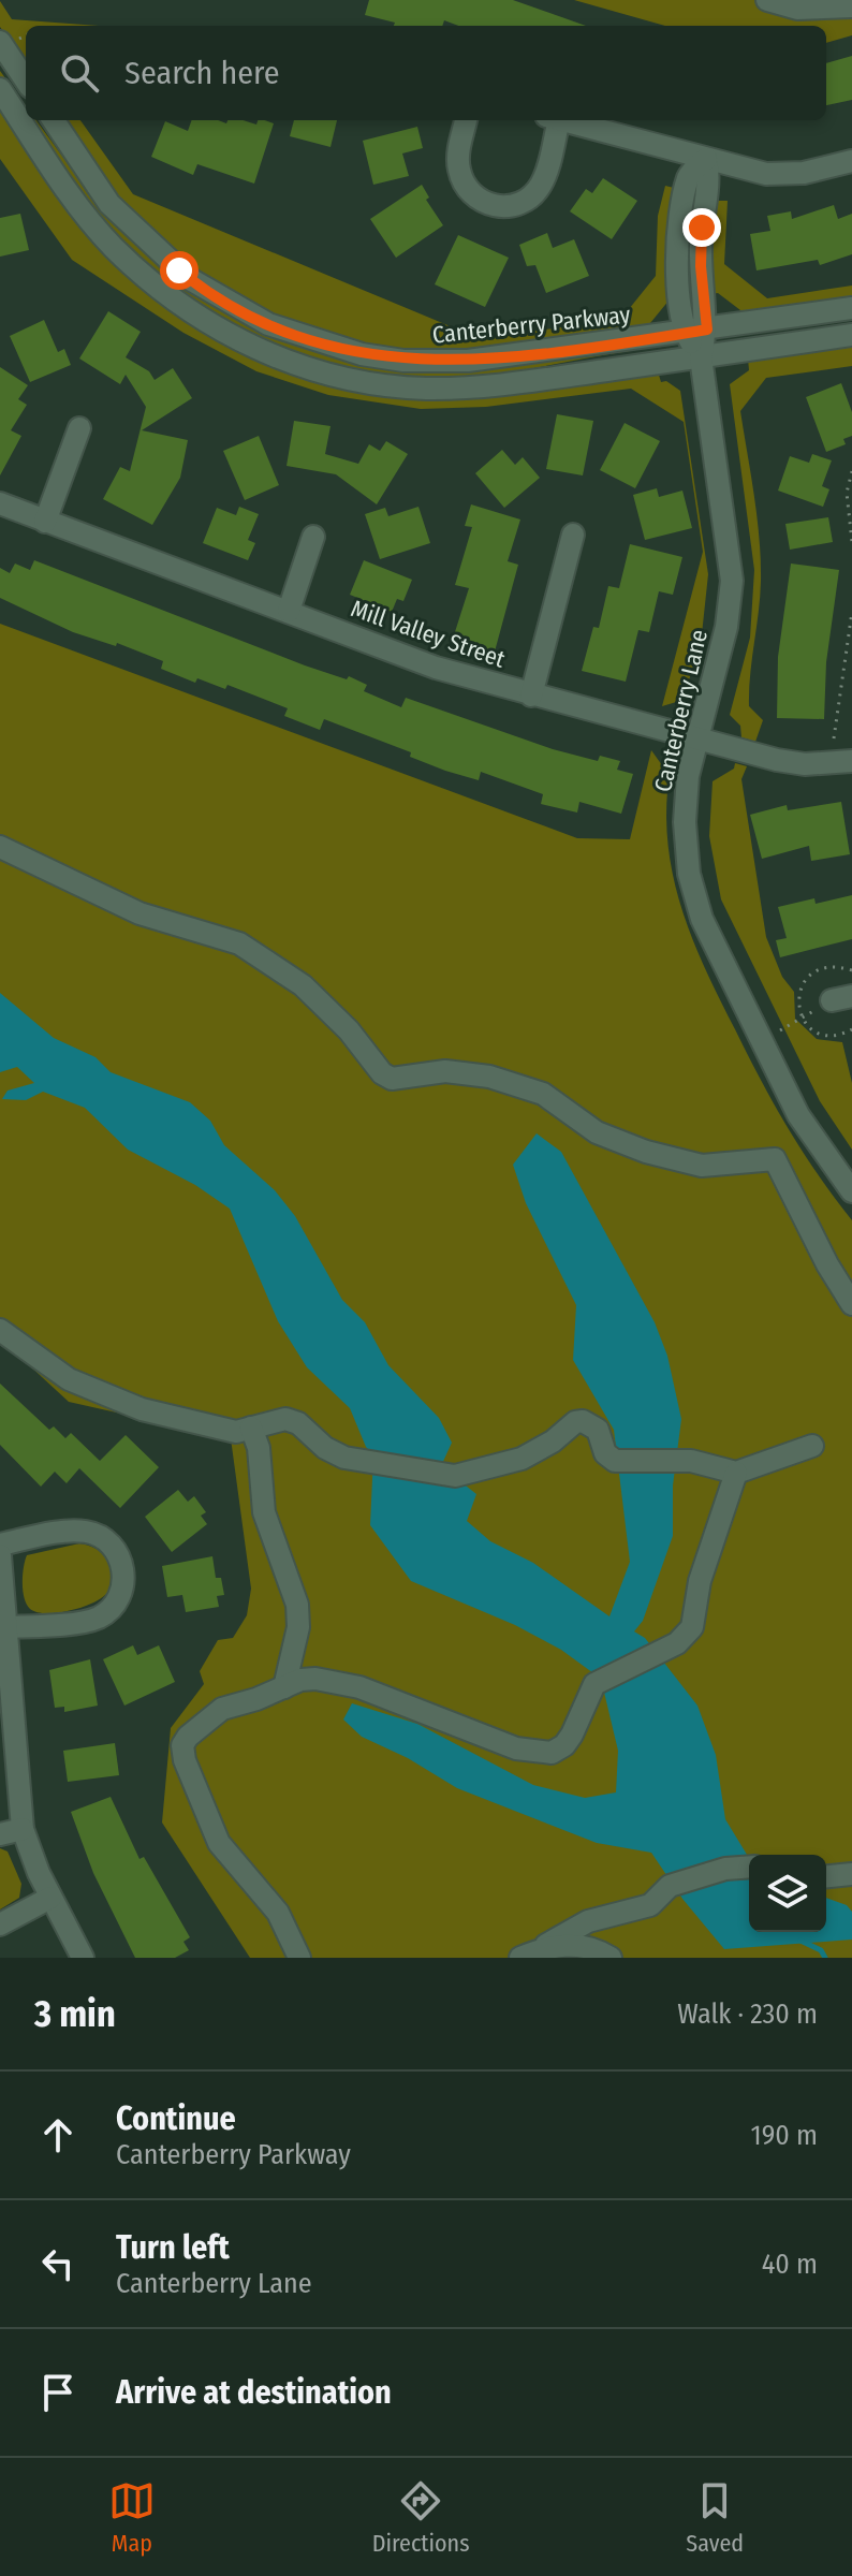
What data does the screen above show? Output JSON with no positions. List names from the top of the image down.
{
  "streets": {
    "street": ["Canterberry Parkway", "Mill Valley Street", "Canterberry Lane"]
  },
  "crossings": [
    ["Canterberry Parkway", "Canterberry Lane"],
    ["Mill Valley Street", "Canterberry Lane"]
  ],
  "page": {
    "search": "Search here",
    "heading": ["3 min", "Walk · 230 m"],
    "list": [
      ["Continue", "Canterberry Parkway", "190 m"],
      ["Turn left", "Canterberry Lane", "40 m"],
      "Arrive at destination"
    ],
    "nav": ["Map", "Directions", "Saved"]
  }
}
